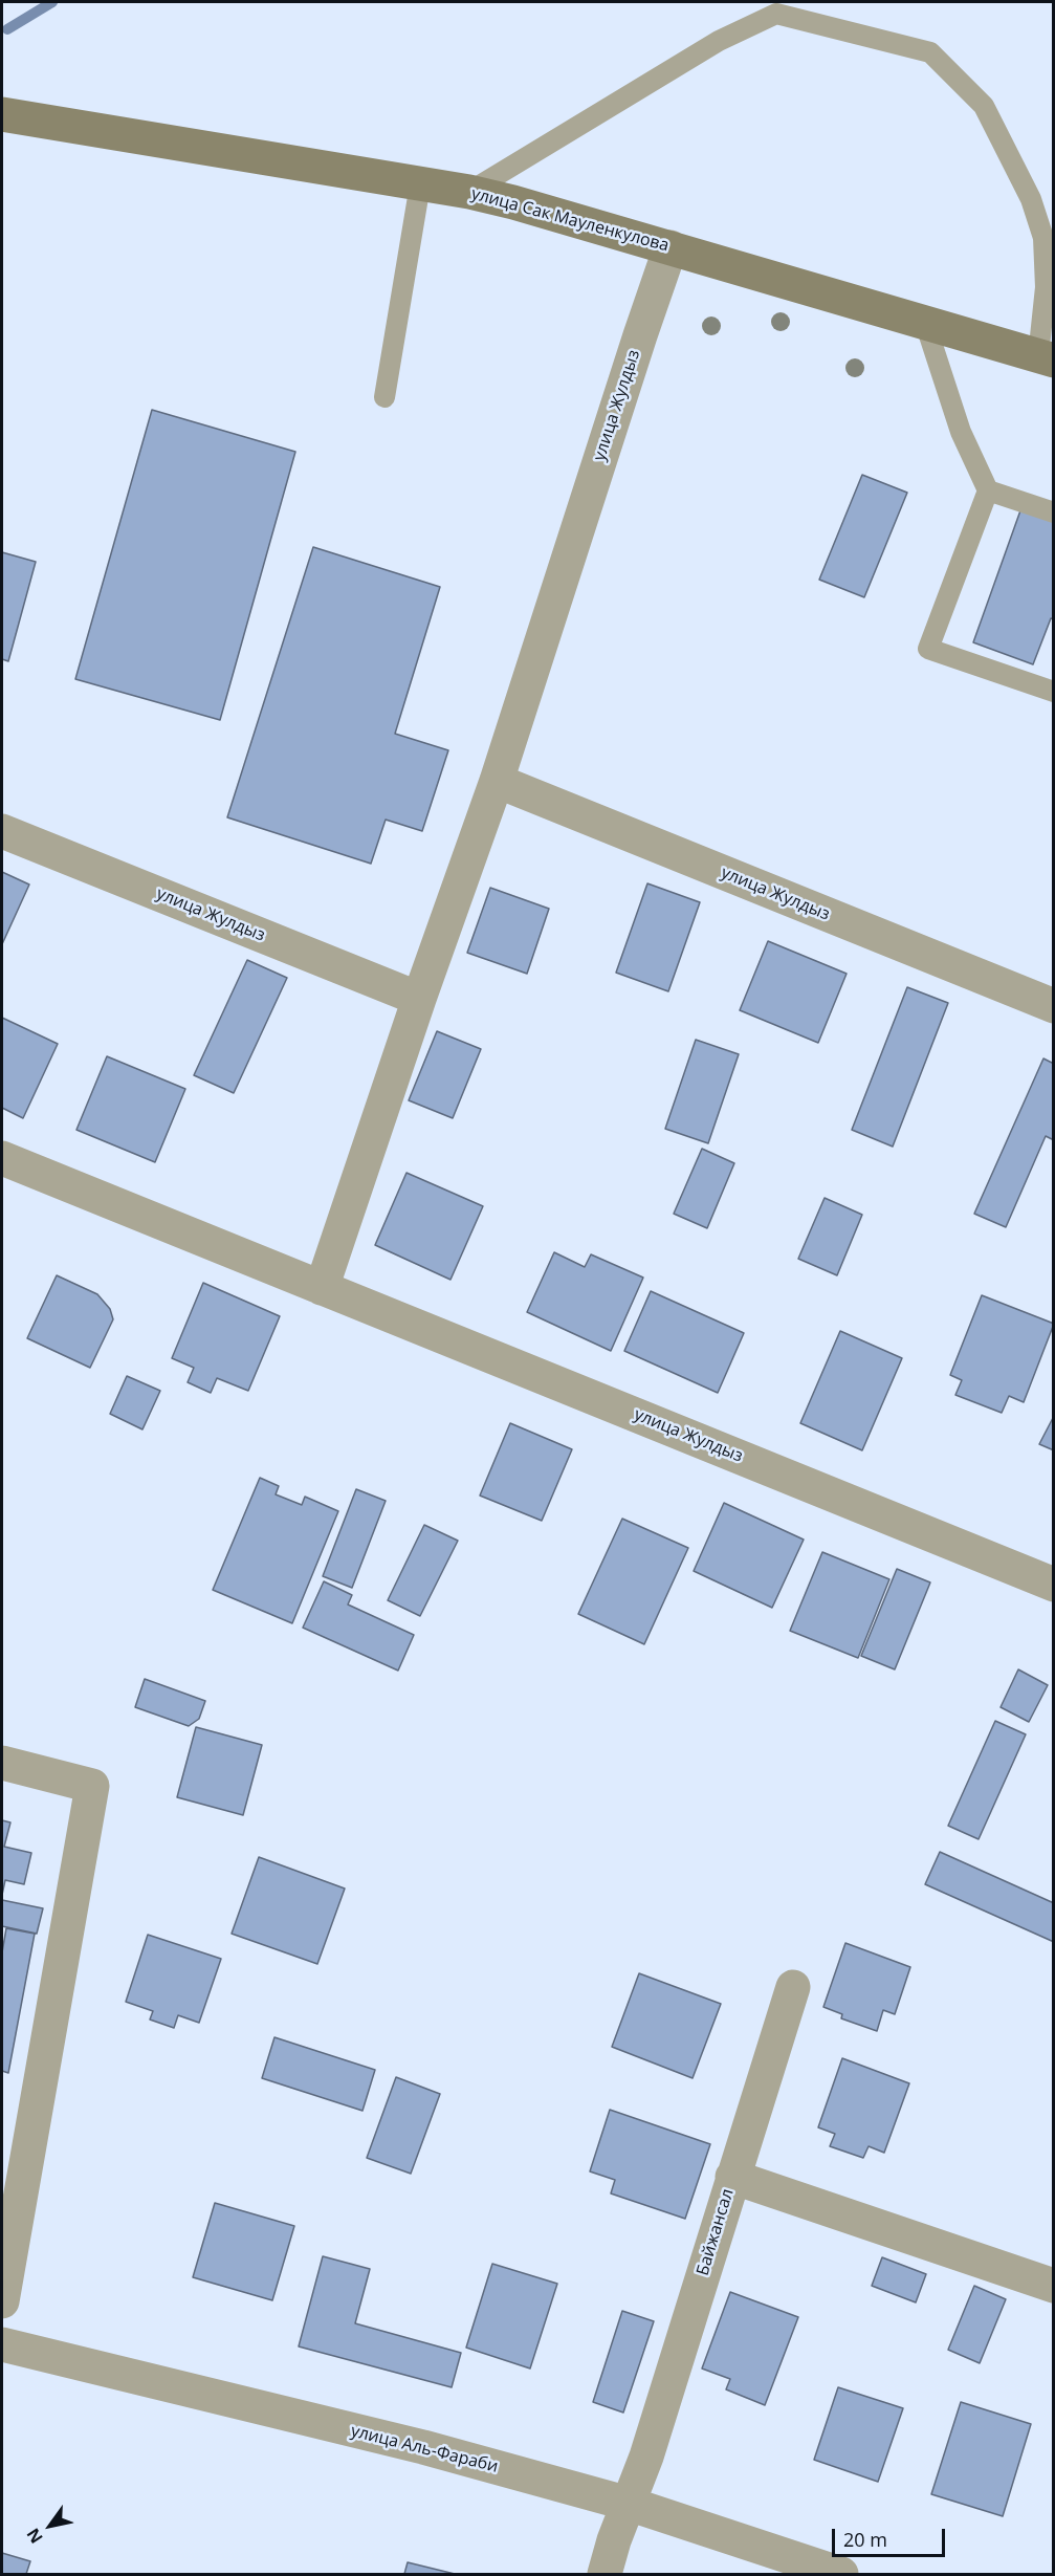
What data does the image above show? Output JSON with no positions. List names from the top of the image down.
{
  "streets": {
    "main road": ["улица Сак Мауленкулова"],
    "street": ["улица Жулдыз", "Байжансал", "улица Аль-Фараби"]
  },
  "crossings": [
    ["улица Сак Мауленкулова", "улица Жулдыз"],
    ["Байжансал", "улица Аль-Фараби"]
  ],
  "scale_bar": "20 m",
  "north": "bottom left"
}
